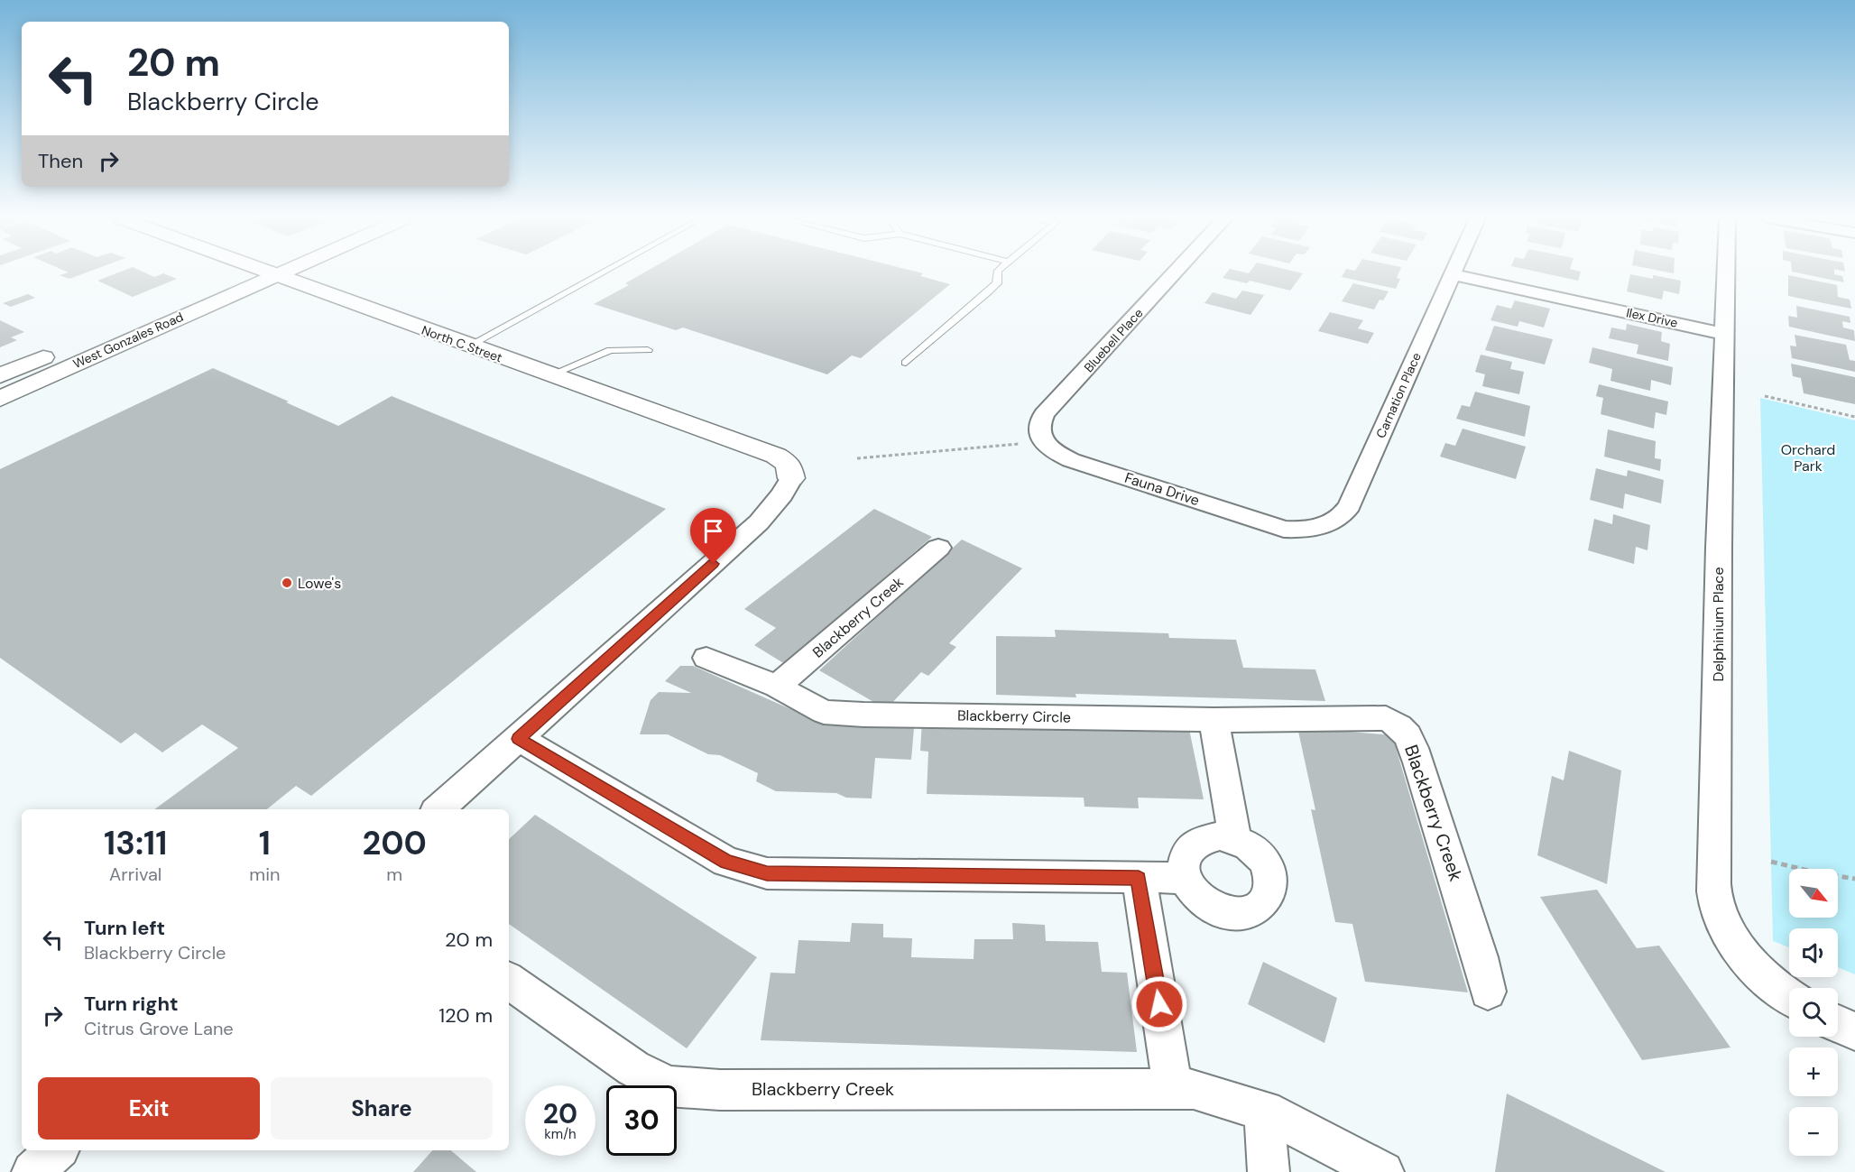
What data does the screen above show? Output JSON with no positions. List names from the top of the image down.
{
  "streets": {
    "street": [
      "Ilex Drive",
      "West Gonzales Road",
      "Bluebell Place",
      "North C Street",
      "Carnation Place",
      "Fauna Drive",
      "Blackberry Creek",
      "Delphinium Place",
      "Blackberry Circle"
    ]
  },
  "crossings": [
    ["Ilex Drive", "Carnation Place"],
    ["Ilex Drive", "Delphinium Place"],
    ["Bluebell Place", "Fauna Drive"],
    ["Carnation Place", "Fauna Drive"],
    ["Blackberry Creek", "Blackberry Circle"]
  ],
  "parks": ["Orchard Park"],
  "places": ["Lowe's"],
  "north": "bottom right",
  "page": {
    "turn": ["20 m", "Blackberry Circle"],
    "then": "Then",
    "eta": [
      "13:11",
      "Arrival",
      "1",
      "min",
      "200",
      "m"
    ],
    "map_buttons": ["+", "−"],
    "list": [
      {
        "name": "Turn left",
        "note": "Blackberry Circle",
        "value": "20 m"
      },
      {
        "name": "Turn right",
        "note": "Citrus Grove Lane",
        "value": "120 m"
      }
    ],
    "buttons": ["Exit", "Share"],
    "speed": "20 km/h",
    "limit": "30"
  }
}
